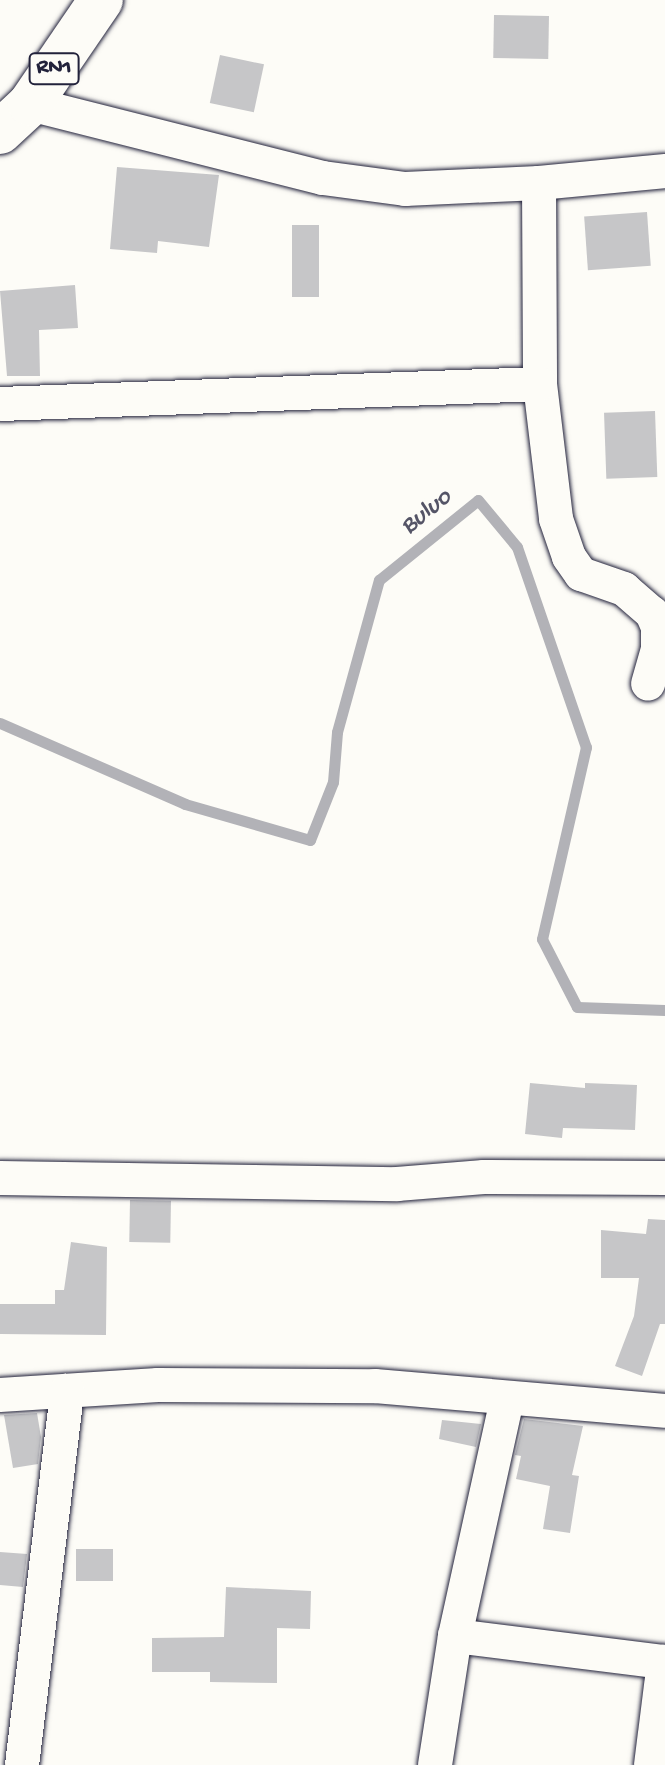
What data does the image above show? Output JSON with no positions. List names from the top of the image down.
{
  "streets": {
    "highway": ["RN1"]
  },
  "water": ["Buluo"]
}
